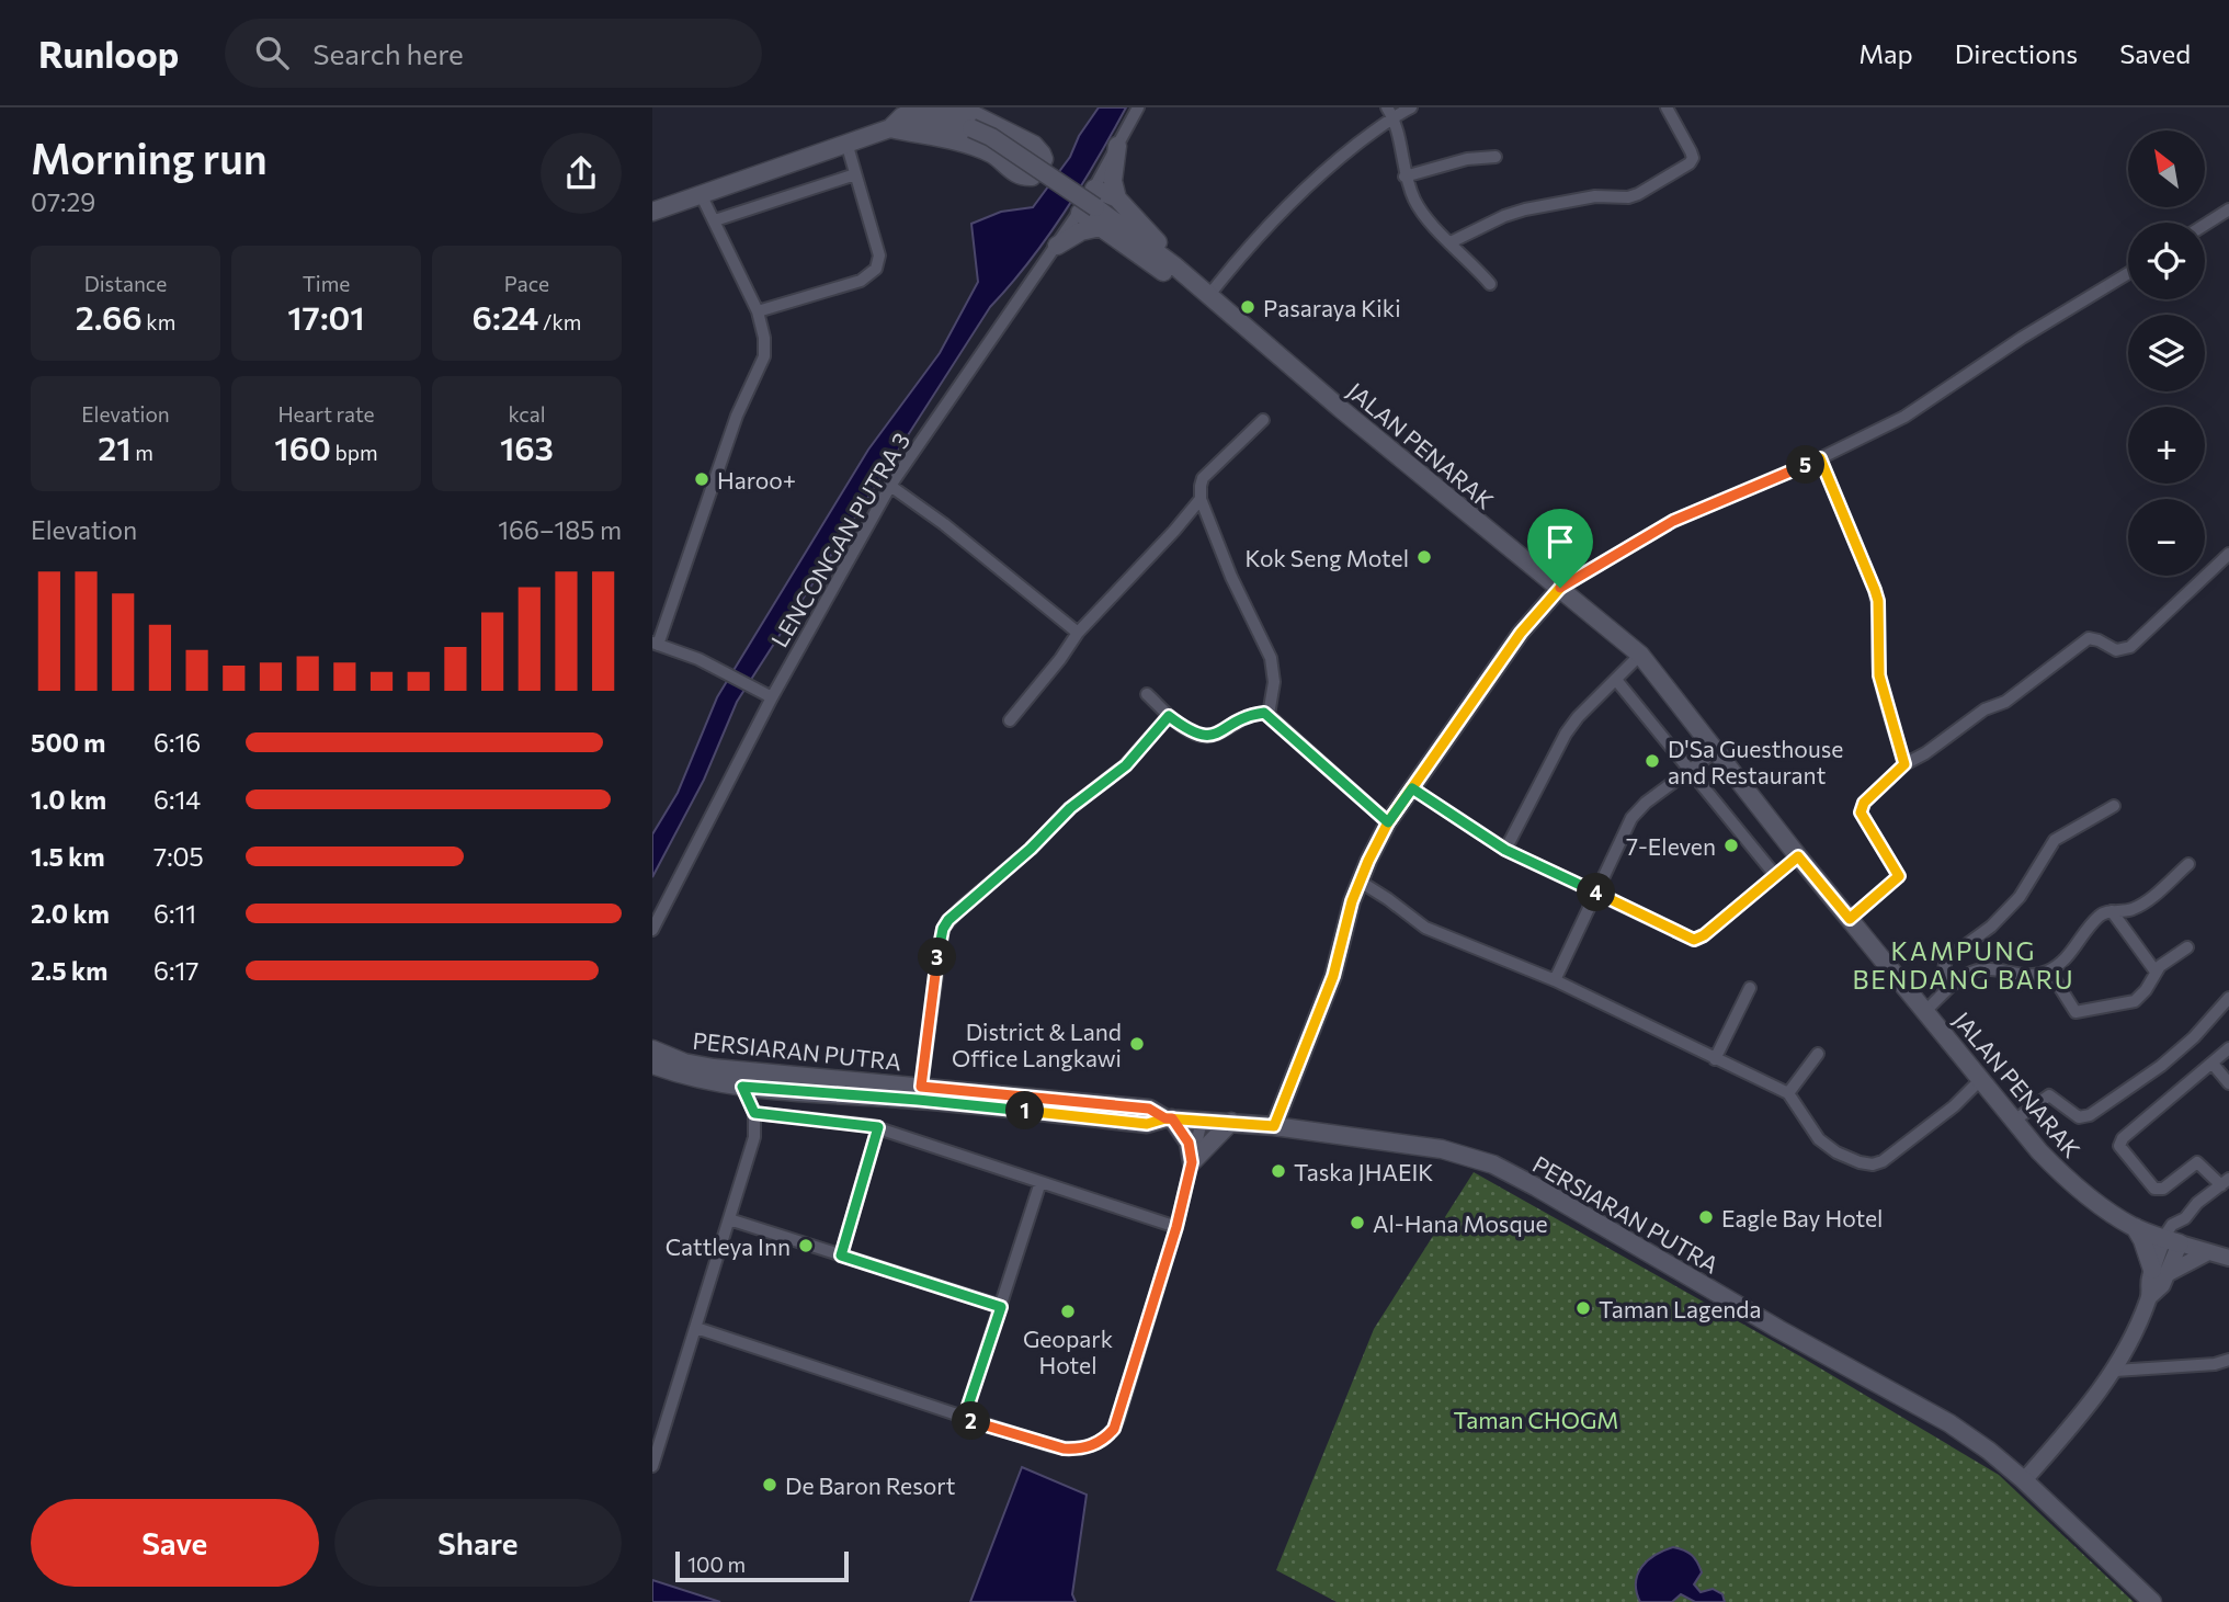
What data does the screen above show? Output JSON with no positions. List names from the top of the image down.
{
  "streets": {
    "main road": ["JALAN PENARAK", "PERSIARAN PUTRA"],
    "street": ["LENCONGAN PUTRA 3"]
  },
  "crossings": [
    ["JALAN PENARAK", "LENCONGAN PUTRA 3"]
  ],
  "districts": ["KAMPUNG BENDANG BARU"],
  "parks": ["Taman CHOGM"],
  "places": [
    "Pasaraya Kiki",
    "Haroo+",
    "Kok Seng Motel",
    "D'Sa Guesthouse and Restaurant",
    "7-Eleven",
    "District & Land Office Langkawi",
    "Taska JHAEIK",
    "Eagle Bay Hotel",
    "Al-Hana Mosque",
    "Cattleya Inn",
    "Taman Lagenda",
    "Geopark Hotel",
    "De Baron Resort"
  ],
  "scale_bar": "100 m",
  "north": "top left",
  "page": {
    "header": "Runloop",
    "search": "Search here",
    "nav": ["Map", "Directions", "Saved"],
    "heading": ["Morning run", "07:29"],
    "map_buttons": ["+", "−"],
    "stats": [
      ["Distance", "2.66 km"],
      ["Time", "17:01"],
      ["Pace", "6:24 /km"],
      ["Elevation", "21 m"],
      ["Heart rate", "160 bpm"],
      ["kcal", "163"]
    ],
    "pins": [
      "5",
      "4",
      "3",
      "1",
      "2"
    ],
    "chart": ["Elevation", "166–185 m"],
    "list": [
      {
        "name": "500 m",
        "note": "6:16"
      },
      {
        "name": "1.0 km",
        "note": "6:14"
      },
      {
        "name": "1.5 km",
        "note": "7:05"
      },
      {
        "name": "2.0 km",
        "note": "6:11"
      },
      {
        "name": "2.5 km",
        "note": "6:17"
      }
    ],
    "buttons": ["Save", "Share"],
    "scale": "100 m"
  }
}
